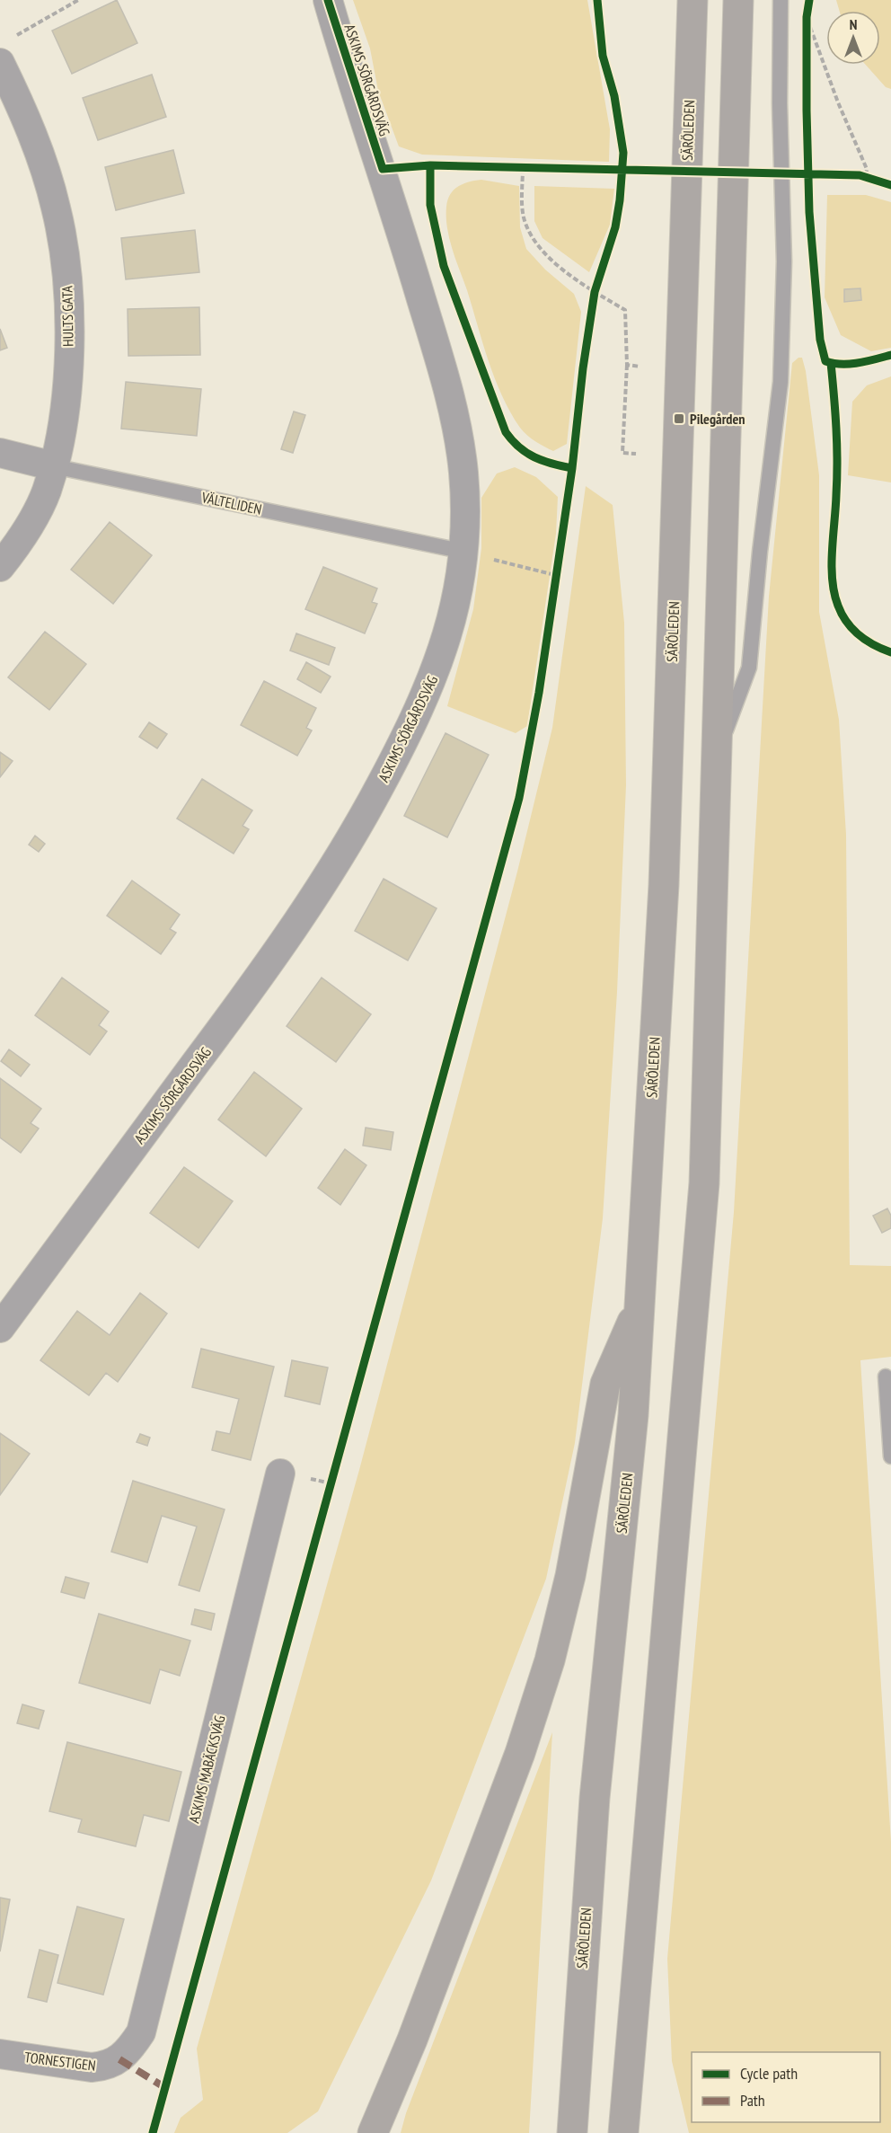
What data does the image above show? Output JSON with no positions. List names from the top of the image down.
{
  "streets": {
    "main road": ["SÄRÖLEDEN"],
    "street": [
      "ASKIMS SÖRGÅRDSVÄG",
      "HULTS GATA",
      "VÄLTELIDEN",
      "ASKIMS MABÄCKSVÄG",
      "TORNESTIGEN"
    ]
  },
  "crossings": [
    ["ASKIMS SÖRGÅRDSVÄG", "VÄLTELIDEN"],
    ["HULTS GATA", "VÄLTELIDEN"],
    ["ASKIMS MABÄCKSVÄG", "TORNESTIGEN"]
  ],
  "places": {
    "transit": ["Pilegården"]
  },
  "legend": ["Cycle path", "Path"],
  "north": "top"
}
